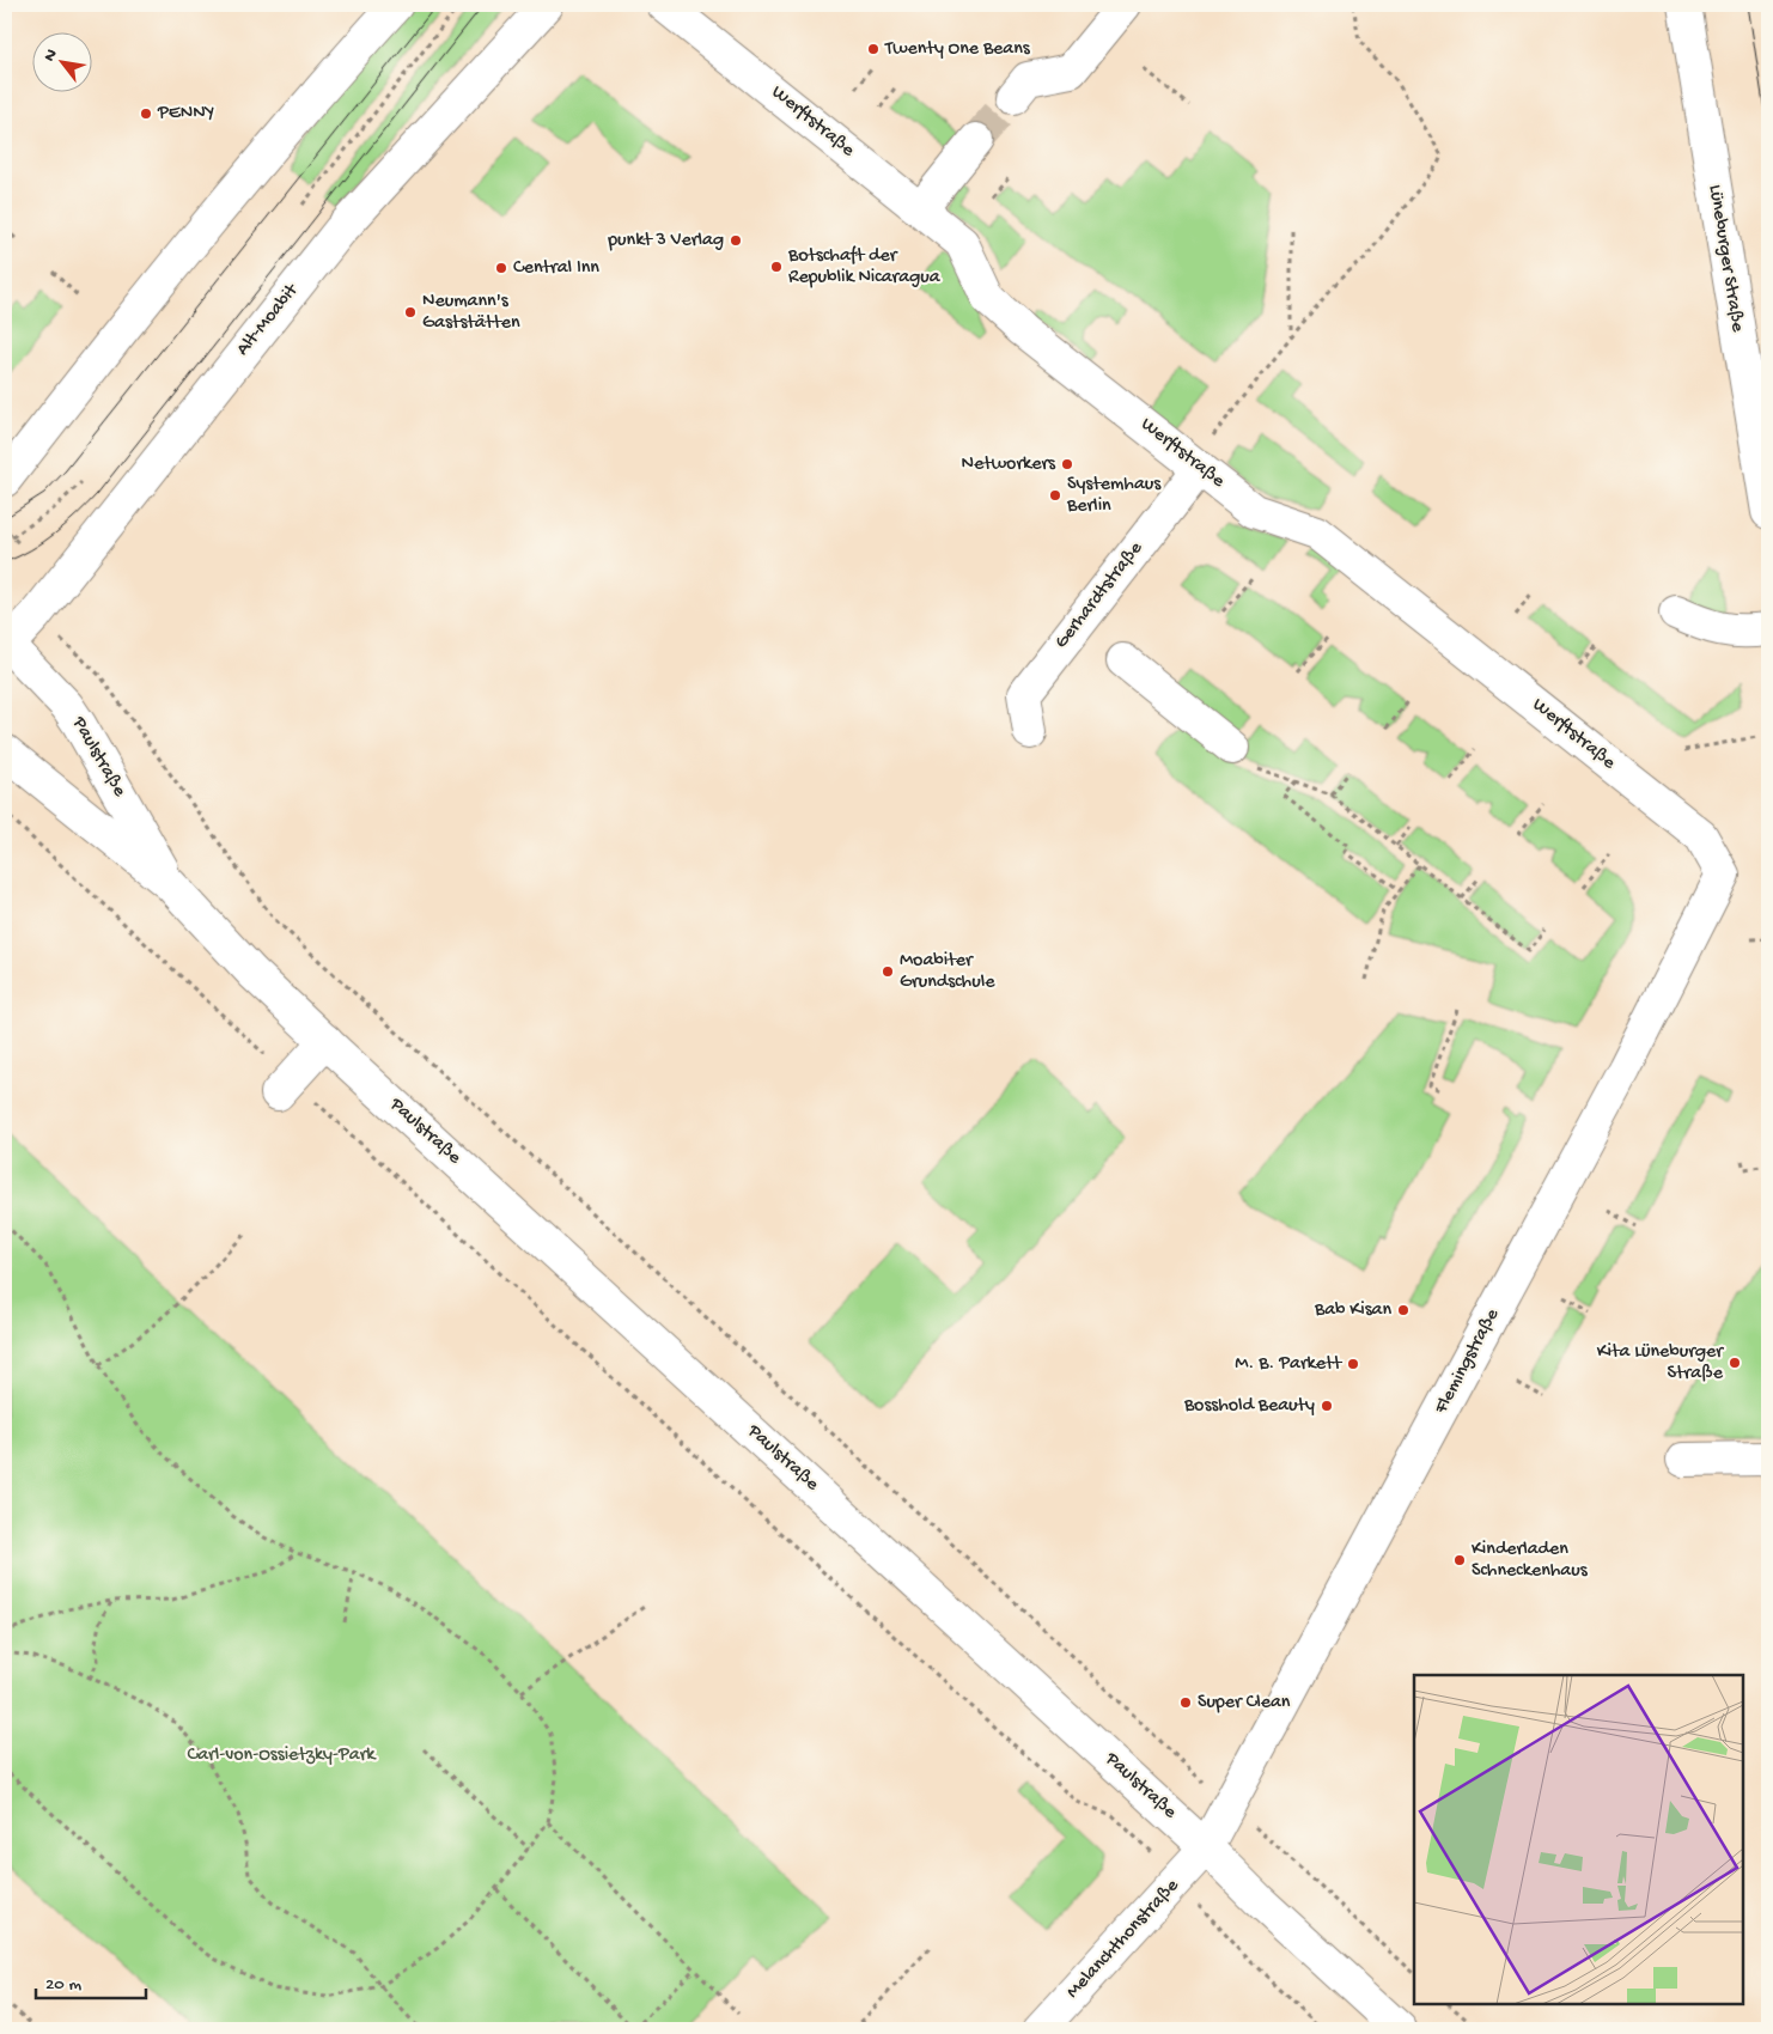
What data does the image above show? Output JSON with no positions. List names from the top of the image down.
{
  "streets": {
    "street": [
      "Werftstraße",
      "Lüneburger Straße",
      "Alt-Moabit",
      "Gerhardtstraße",
      "Paulstraße",
      "Flemingstraße",
      "Melanchthonstraße"
    ]
  },
  "crossings": [
    ["Werftstraße", "Gerhardtstraße"],
    ["Werftstraße", "Flemingstraße"],
    ["Alt-Moabit", "Paulstraße"],
    ["Paulstraße", "Flemingstraße"],
    ["Paulstraße", "Melanchthonstraße"],
    ["Flemingstraße", "Melanchthonstraße"]
  ],
  "parks": ["Carl-von-Ossietzky-Park"],
  "places": [
    "Twenty One Beans",
    "PENNY",
    "punkt 3 Verlag",
    "Botschaft der Republik Nicaragua",
    "Central Inn",
    "Neumann's Gaststätten",
    "Networkers",
    "Systemhaus Berlin",
    "Moabiter Grundschule",
    "Bab Kisan",
    "Kita Lüneburger Straße",
    "M. B. Parkett",
    "Bosshold Beauty",
    "Kinderladen Schneckenhaus",
    "Super Clean"
  ],
  "scale_bar": "20 m",
  "north": "top left"
}
